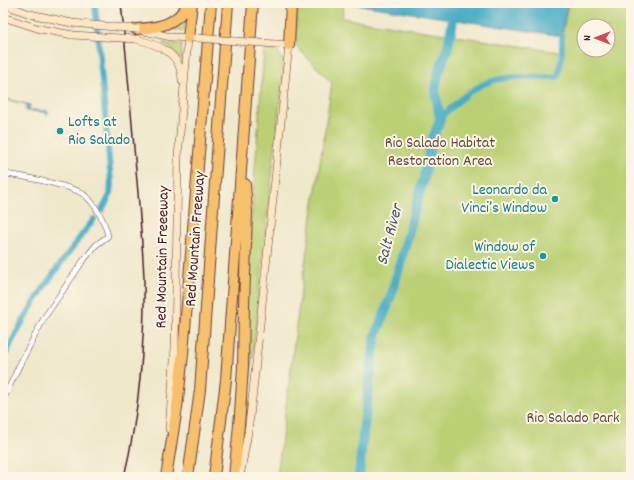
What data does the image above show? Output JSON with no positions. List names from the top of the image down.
{
  "streets": {
    "highway": ["Red Mountain Freeway"],
    "street": ["Red Mountain Freeeway"]
  },
  "water": ["Salt River"],
  "parks": ["Rio Salado Habitat Restoration Area", "Rio Salado Park"],
  "places": ["Lofts at Rio Salado", "Leonardo da Vinci’s Window", "Window of Dialectic Views"],
  "north": "left"
}
